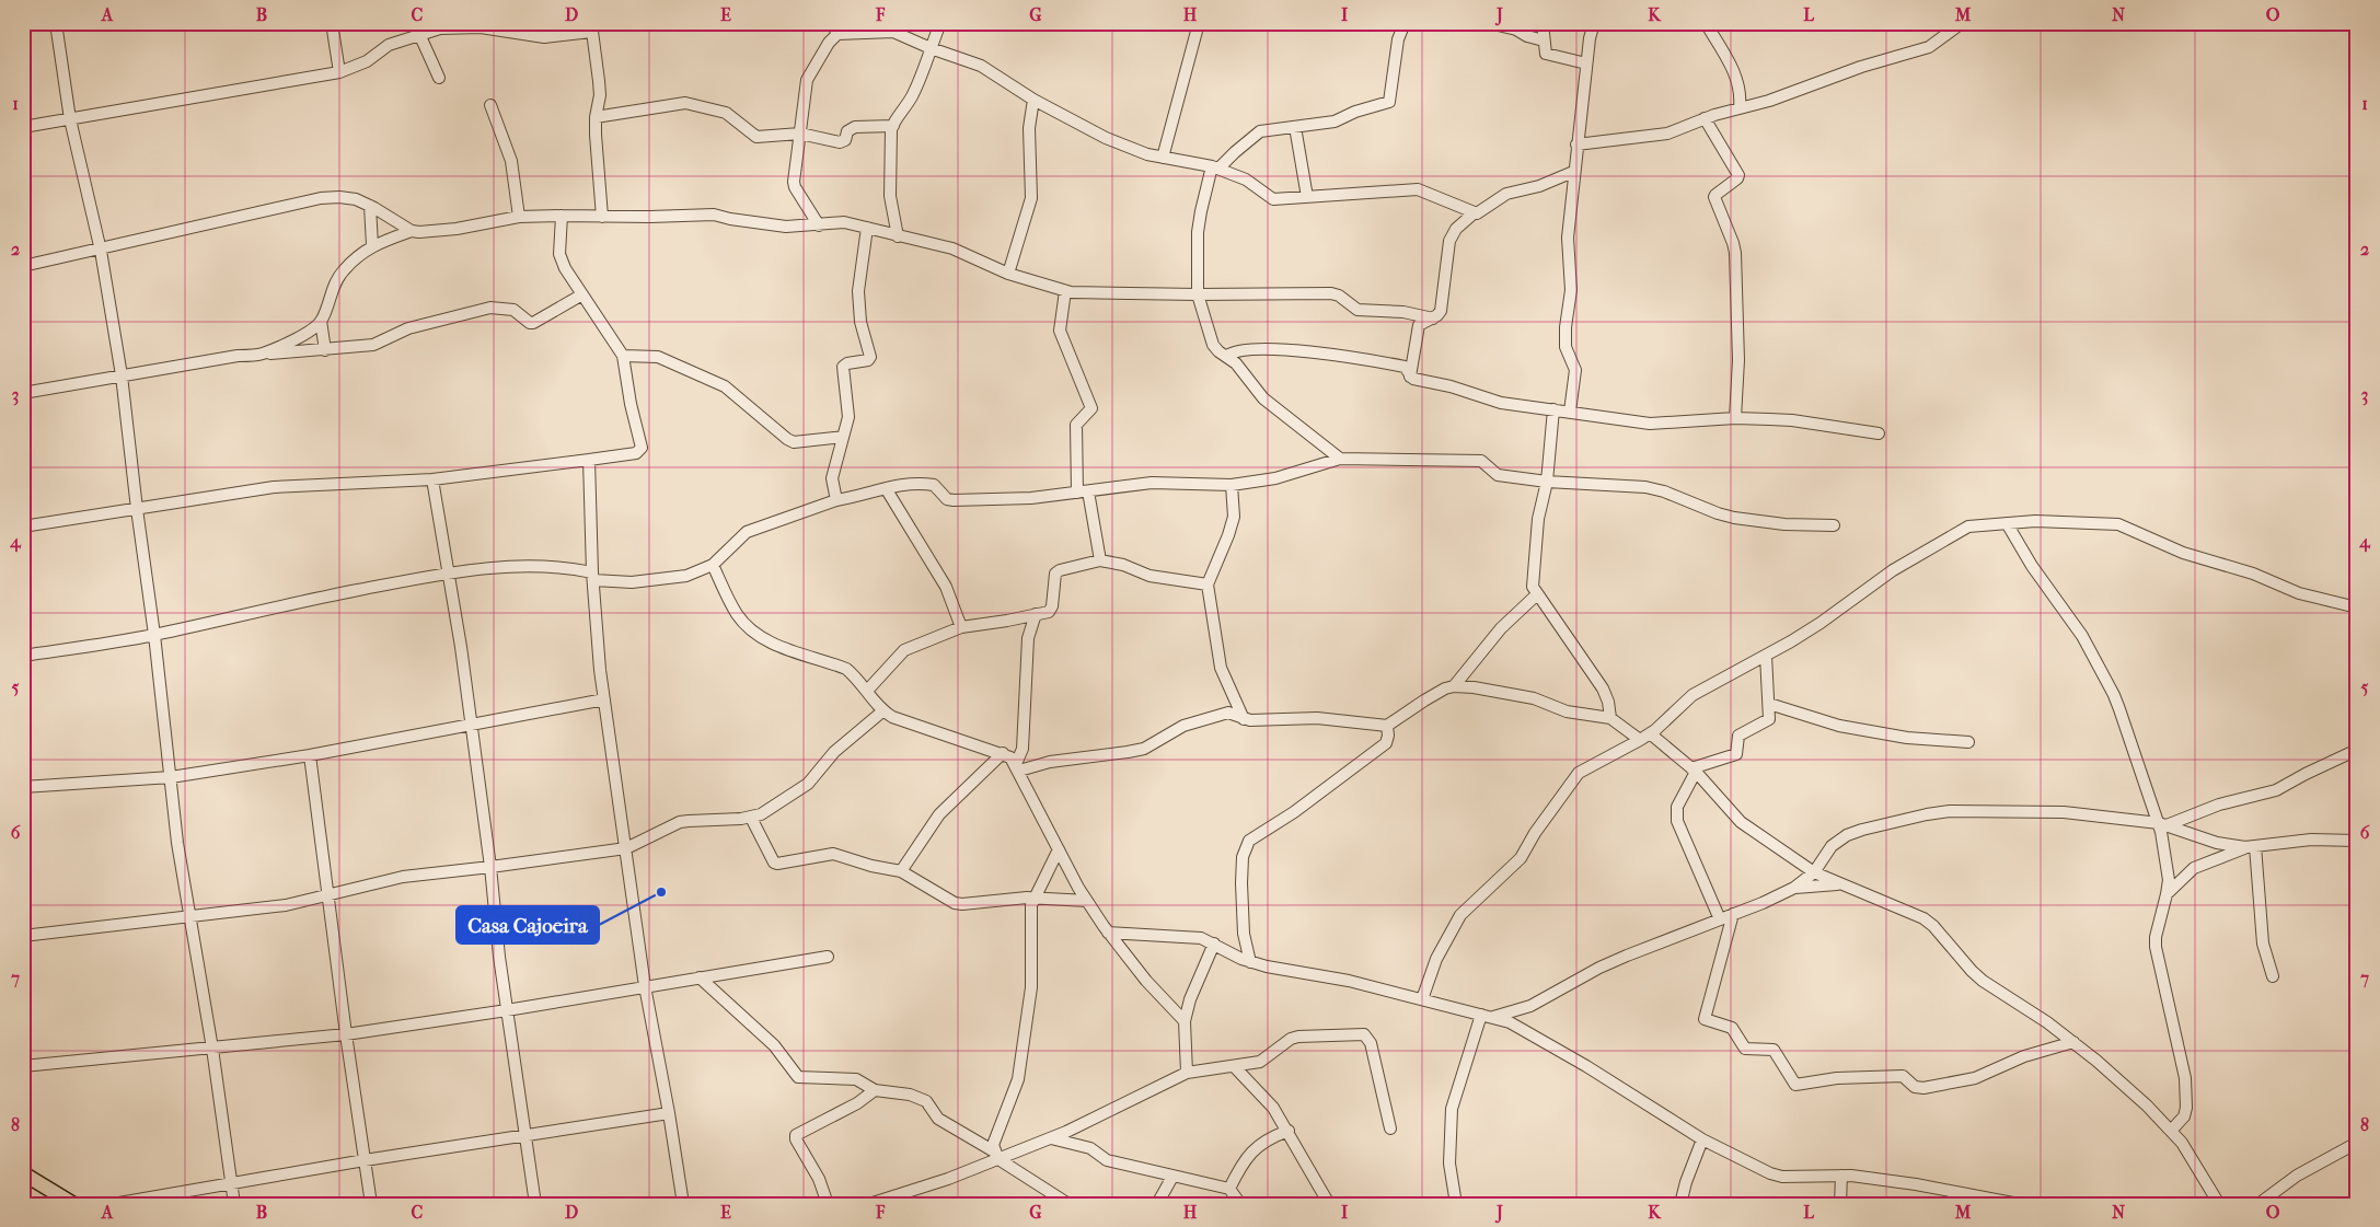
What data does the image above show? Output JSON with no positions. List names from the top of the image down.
{
  "places": ["Casa Cajoeira"],
  "grid": {
    "columns": [
      "A",
      "B",
      "C",
      "D",
      "E",
      "F",
      "G",
      "H",
      "I",
      "J",
      "K",
      "L",
      "M",
      "N",
      "O"
    ],
    "rows": [
      "1",
      "2",
      "3",
      "4",
      "5",
      "6",
      "7",
      "8"
    ]
  }
}
